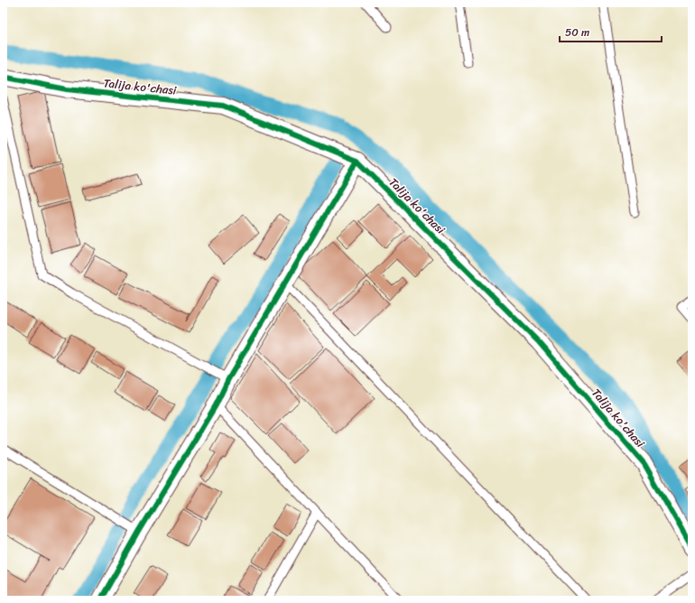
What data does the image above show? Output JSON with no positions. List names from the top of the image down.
{
  "streets": {
    "street": ["Talija ko'chasi"]
  },
  "scale_bar": "50 m"
}
